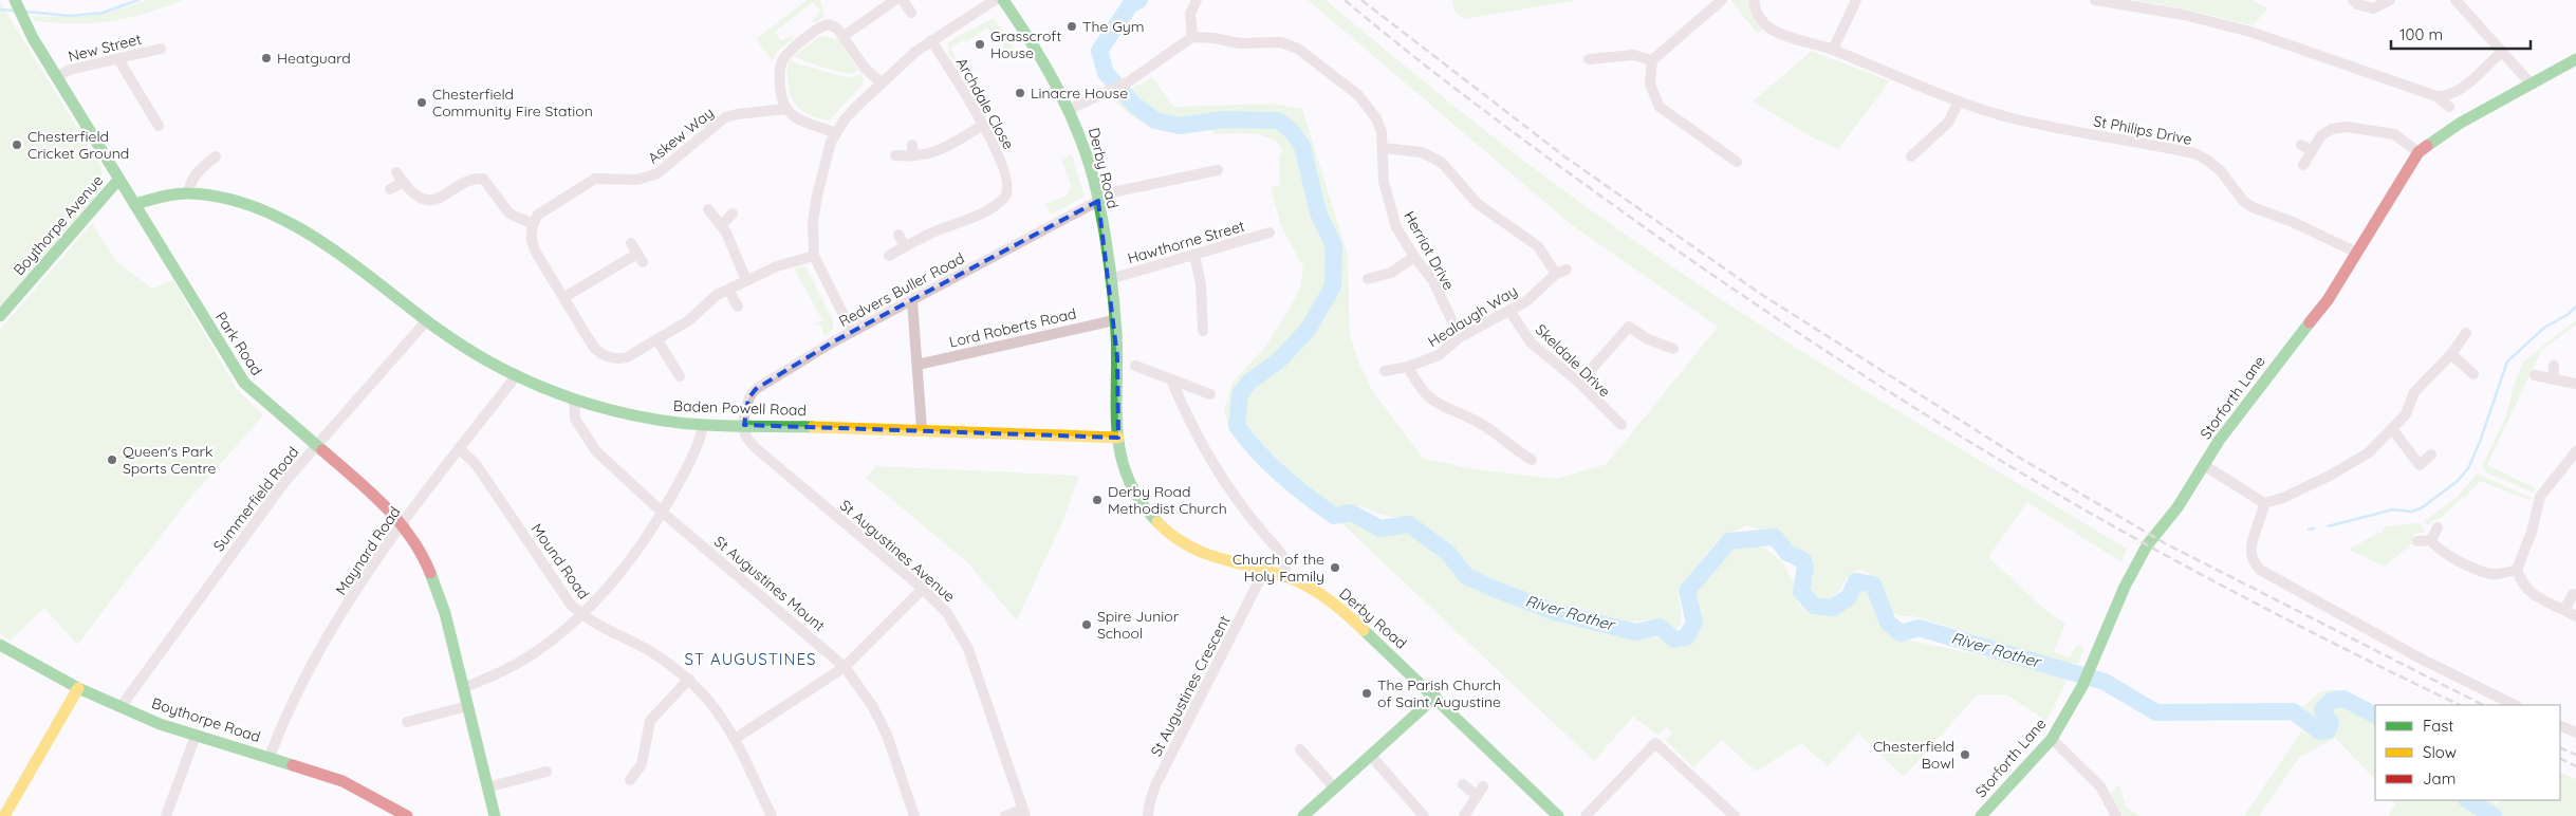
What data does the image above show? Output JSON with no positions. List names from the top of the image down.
{
  "streets": {
    "main road": [
      "Derby Road",
      "Boythorpe Avenue",
      "Park Road",
      "Storforth Lane",
      "Baden Powell Road",
      "Boythorpe Road"
    ],
    "street": [
      "New Street",
      "Archdale Close",
      "St Philips Drive",
      "Askew Way",
      "Hawthorne Street",
      "Herriot Drive",
      "Redvers Buller Road",
      "Healaugh Way",
      "Lord Roberts Road",
      "Skeldale Drive",
      "Summerfield Road",
      "Maynard Road",
      "St Augustines Avenue",
      "Mound Road",
      "St Augustines Mount",
      "St Augustines Crescent"
    ]
  },
  "crossings": [
    ["New Street", "Park Road"],
    ["St Philips Drive", "Storforth Lane"],
    ["Derby Road", "Hawthorne Street"],
    ["Derby Road", "Redvers Buller Road"],
    ["Derby Road", "Lord Roberts Road"],
    ["Derby Road", "Baden Powell Road"],
    ["Derby Road", "St Augustines Crescent"],
    ["Boythorpe Avenue", "Park Road"],
    ["Herriot Drive", "Healaugh Way"],
    ["Redvers Buller Road", "Baden Powell Road"],
    ["Redvers Buller Road", "St Augustines Avenue"],
    ["Healaugh Way", "Skeldale Drive"],
    ["Park Road", "Baden Powell Road"],
    ["Park Road", "Summerfield Road"],
    ["Park Road", "Maynard Road"],
    ["Baden Powell Road", "Summerfield Road"],
    ["Baden Powell Road", "Maynard Road"],
    ["Baden Powell Road", "St Augustines Avenue"],
    ["Baden Powell Road", "St Augustines Mount"],
    ["Summerfield Road", "Boythorpe Road"],
    ["Maynard Road", "Mound Road"],
    ["Maynard Road", "Boythorpe Road"]
  ],
  "districts": ["ST AUGUSTINES"],
  "water": ["River Rother"],
  "places": [
    "The Gym",
    "Grasscroft House",
    "Heatguard",
    "Linacre House",
    "Chesterfield Community Fire Station",
    "Chesterfield Cricket Ground",
    "Queen's Park Sports Centre",
    "Derby Road Methodist Church",
    "Church of the Holy Family",
    "Spire Junior School",
    "The Parish Church of Saint Augustine",
    "Chesterfield Bowl"
  ],
  "legend": ["Fast", "Slow", "Jam"],
  "scale_bar": "100 m"
}
